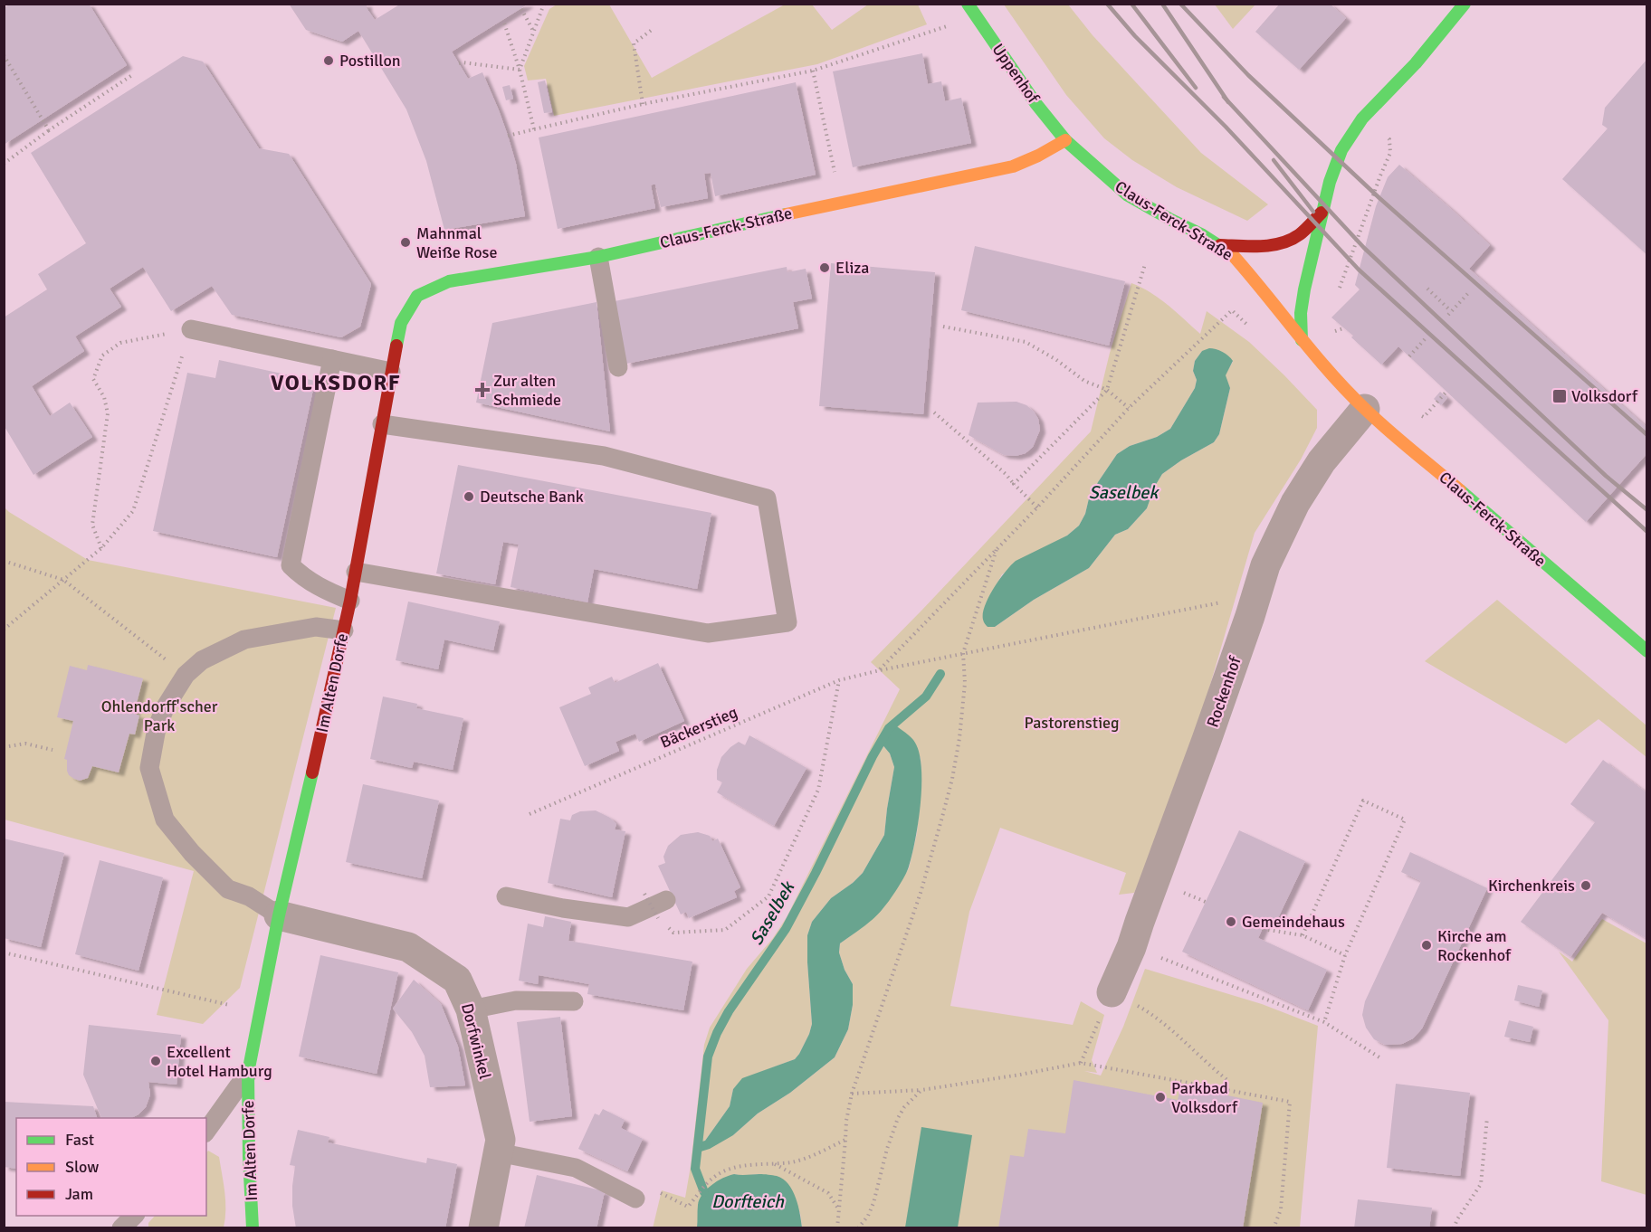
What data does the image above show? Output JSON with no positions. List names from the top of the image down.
{
  "streets": {
    "street": [
      "Uppenhof",
      "Claus-Ferck-Straße",
      "Im Alten Dorfe",
      "Rockenhof",
      "Dorfwinkel"
    ],
    "path": ["Bäckerstieg"]
  },
  "crossings": [
    ["Uppenhof", "Claus-Ferck-Straße"],
    ["Claus-Ferck-Straße", "Im Alten Dorfe"],
    ["Claus-Ferck-Straße", "Rockenhof"],
    ["Im Alten Dorfe", "Dorfwinkel"],
    ["Rockenhof", "Bäckerstieg"]
  ],
  "districts": ["VOLKSDORF"],
  "water": ["Saselbek", "Dorfteich"],
  "parks": ["Ohlendorff'scher Park", "Pastorenstieg"],
  "places": {
    "other": [
      "Postillon",
      "Mahnmal Weiße Rose",
      "Eliza",
      "Deutsche Bank",
      "Kirchenkreis",
      "Gemeindehaus",
      "Kirche am Rockenhof",
      "Excellent Hotel Hamburg",
      "Parkbad Volksdorf"
    ],
    "health": ["Zur alten Schmiede"],
    "transit": ["Volksdorf"]
  },
  "legend": ["Fast", "Slow", "Jam"]
}
